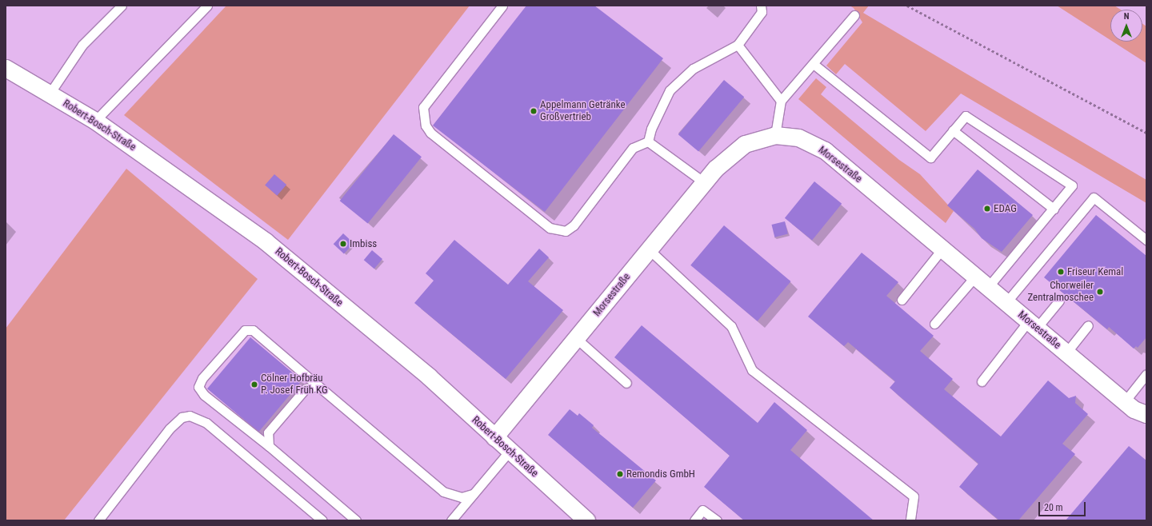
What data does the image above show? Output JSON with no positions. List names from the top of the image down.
{
  "streets": {
    "street": ["Robert-Bosch-Straße", "Morsestraße"]
  },
  "crossings": [
    ["Robert-Bosch-Straße", "Morsestraße"]
  ],
  "places": [
    "Appelmann Getränke Großvertrieb",
    "EDAG",
    "Imbiss",
    "Friseur Kemal",
    "Chorweiler Zentralmoschee",
    "Cölner Hofbräu P. Josef Früh KG",
    "Remondis GmbH"
  ],
  "scale_bar": "20 m",
  "north": "top"
}
